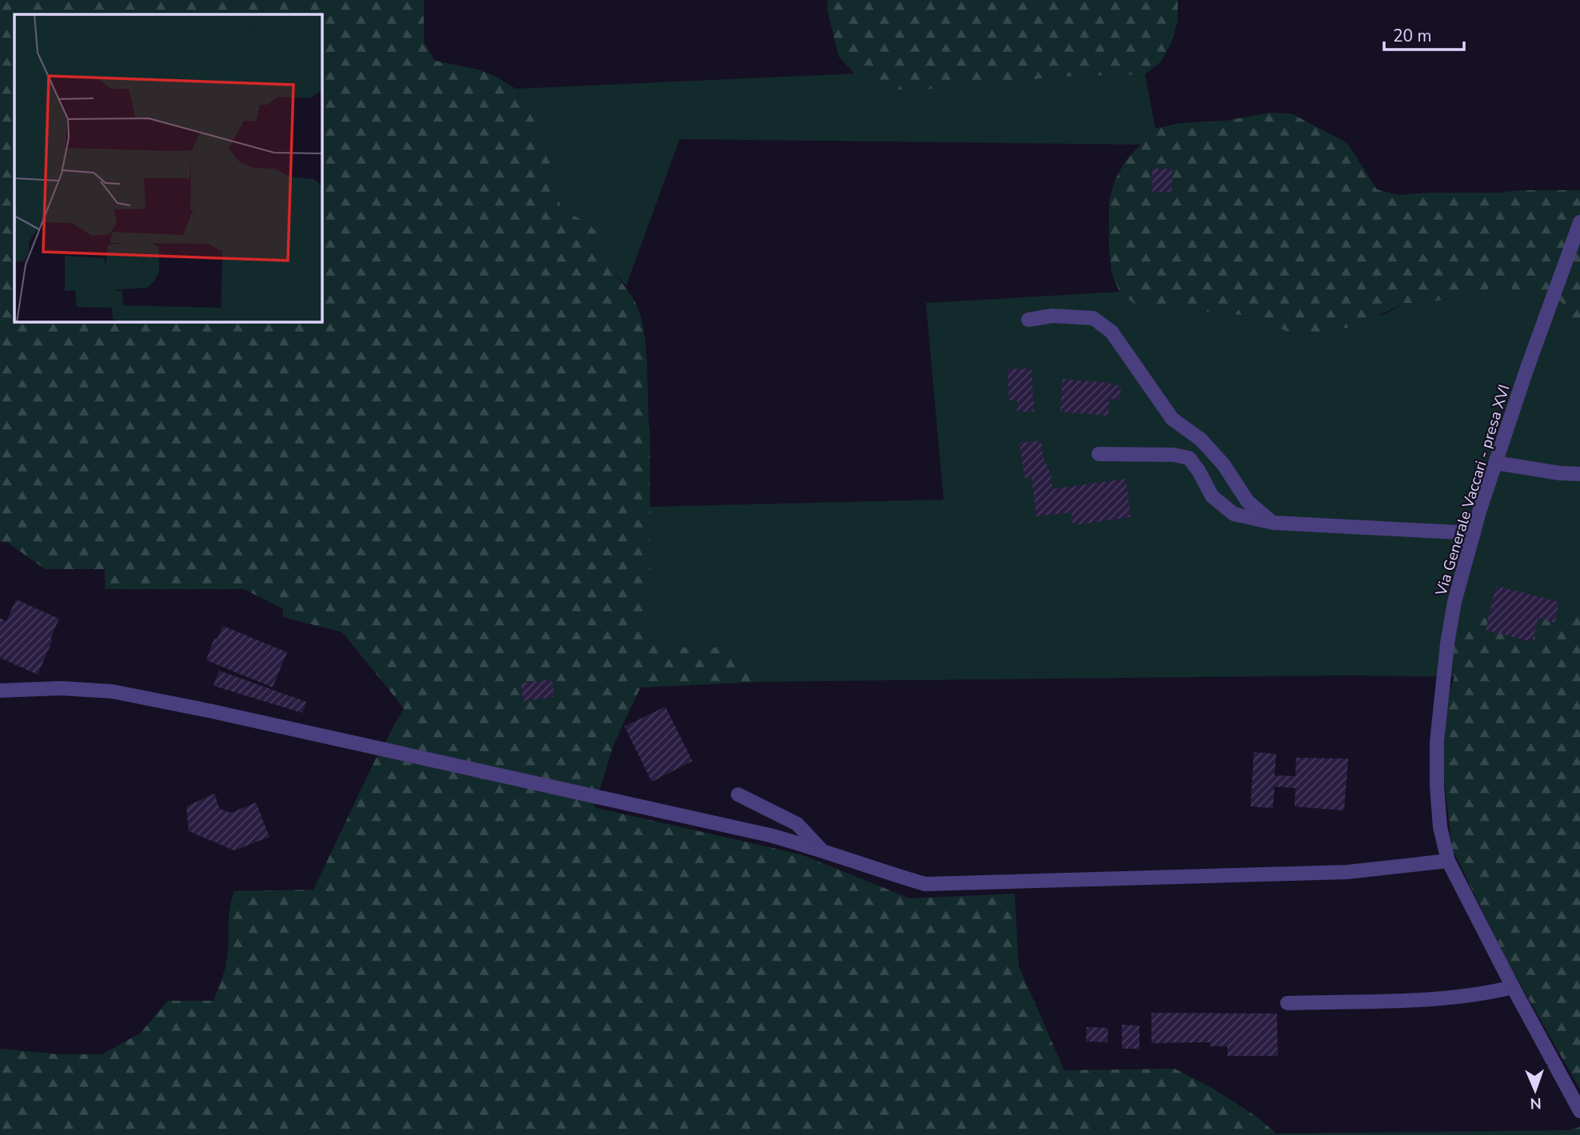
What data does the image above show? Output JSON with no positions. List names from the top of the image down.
{
  "streets": {
    "street": ["Via Generale Vaccari - presa XVI"]
  },
  "scale_bar": "20 m",
  "north": "bottom"
}
